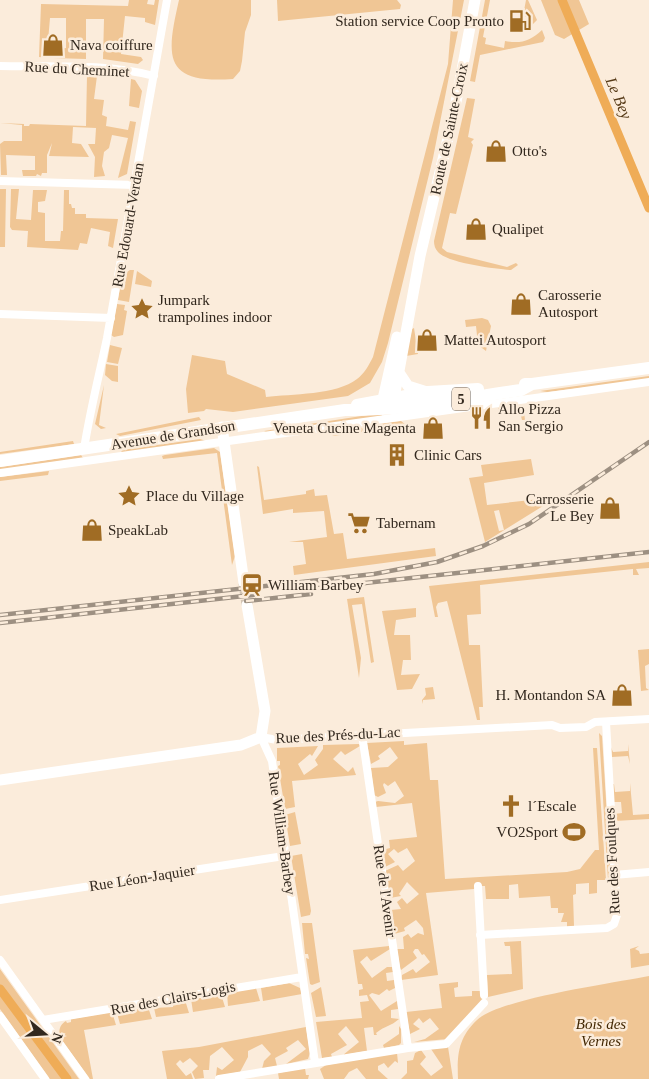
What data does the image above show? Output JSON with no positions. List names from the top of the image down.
{
  "streets": {
    "main road": [
      "Route de Sainte-Croix",
      "5",
      "Avenue de Grandson",
      "Rue des Prés-du-Lac"
    ],
    "street": [
      "Rue du Cheminet",
      "Rue Edouard-Verdan",
      "Rue William-Barbey",
      "Rue des Foulques",
      "Rue Léon-Jaquier",
      "Rue de l'Avenir",
      "Rue des Clairs-Logis"
    ]
  },
  "crossings": [
    ["Rue du Cheminet", "Rue Edouard-Verdan"],
    ["Route de Sainte-Croix", "5"],
    ["Route de Sainte-Croix", "Avenue de Grandson"],
    ["Rue Edouard-Verdan", "Avenue de Grandson"],
    ["5", "Avenue de Grandson"],
    ["Rue des Prés-du-Lac", "Rue William-Barbey"],
    ["Rue des Prés-du-Lac", "Rue des Foulques"],
    ["Rue des Prés-du-Lac", "Rue de l'Avenir"],
    ["Rue William-Barbey", "Rue Léon-Jaquier"],
    ["Rue William-Barbey", "Rue des Clairs-Logis"]
  ],
  "water": ["Le Bey"],
  "parks": ["Bois des Vernes"],
  "places": {
    "fuel station": ["Station service Coop Pronto"],
    "shop": [
      "Nava coiffure",
      "Otto's",
      "Qualipet",
      "Carosserie Autosport",
      "Mattei Autosport",
      "Veneta Cucine Magenta",
      "Carrosserie Le Bey",
      "SpeakLab",
      "H. Montandon SA"
    ],
    "place": ["Jumpark trampolines indoor", "Place du Village"],
    "restaurant": ["Allo Pizza San Sergio"],
    "building": ["Clinic Cars"],
    "supermarket": ["Tabernam"],
    "station": ["William Barbey"],
    "church": ["l´Escale"],
    "sports": ["VO2Sport"]
  },
  "north": "right"
}
